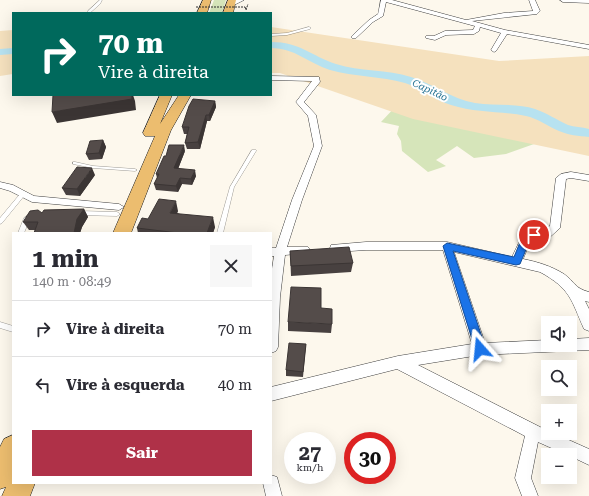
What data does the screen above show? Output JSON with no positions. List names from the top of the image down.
{
  "water": ["Capitão"],
  "page": {
    "turn": ["70 m", "Vire à direita"],
    "heading": ["1 min", "140 m · 08:49"],
    "list": [
      {
        "name": "Vire à direita",
        "value": "70 m"
      },
      {
        "name": "Vire à esquerda",
        "value": "40 m"
      }
    ],
    "map_buttons": ["+", "−"],
    "buttons": "Sair",
    "speed": "27 km/h",
    "limit": "30"
  }
}
